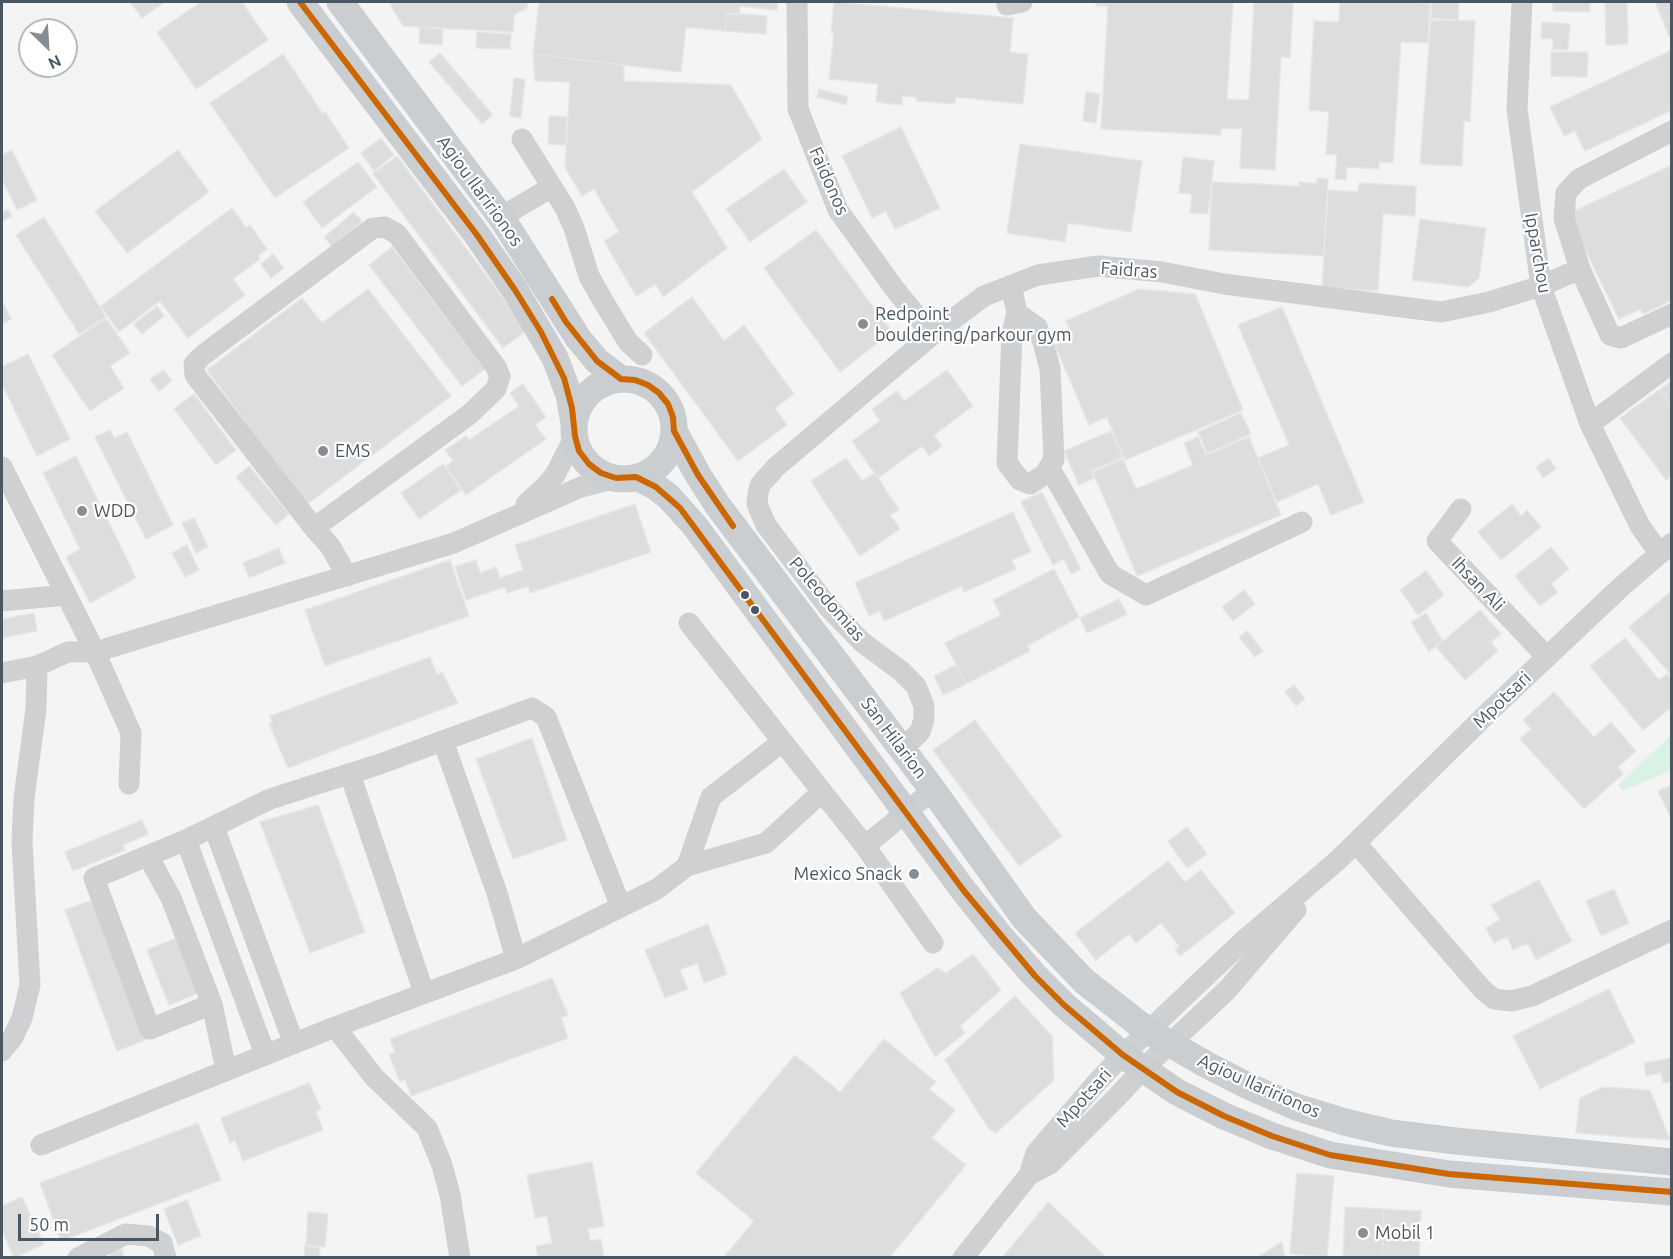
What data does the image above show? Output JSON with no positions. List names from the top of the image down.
{
  "streets": {
    "main road": ["Agiou Ilaririonos", "San Hilarion"],
    "street": [
      "Faidonos",
      "Ipparchou",
      "Faidras",
      "Ihsan Ali",
      "Poleodomias",
      "Mpotsari"
    ]
  },
  "crossings": [
    ["Faidonos", "Faidras"],
    ["Agiou Ilaririonos", "Mpotsari"],
    ["Agiou Ilaririonos", "San Hilarion"],
    ["Ipparchou", "Faidras"],
    ["Ipparchou", "Mpotsari"],
    ["Faidras", "Poleodomias"],
    ["Ihsan Ali", "Mpotsari"],
    ["Poleodomias", "San Hilarion"]
  ],
  "places": [
    "Redpoint bouldering/parkour gym",
    "EMS",
    "WDD",
    "Mexico Snack",
    "Mobil 1"
  ],
  "scale_bar": "50 m",
  "north": "bottom right"
}
